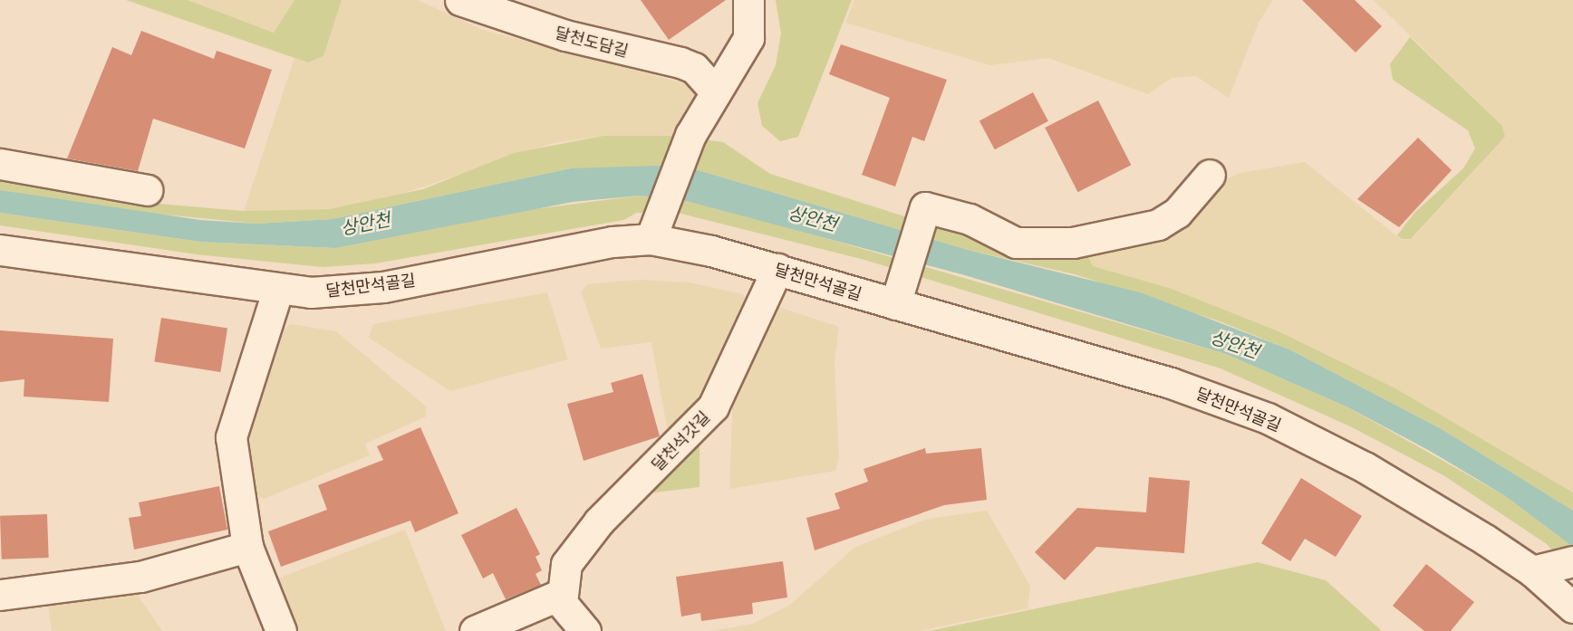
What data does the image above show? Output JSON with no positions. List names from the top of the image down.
{
  "streets": {
    "street": ["달천도담길", "달천만석골길", "달천석갓길"]
  },
  "crossings": [
    ["달천만석골길", "달천석갓길"]
  ],
  "water": ["상안천"]
}
